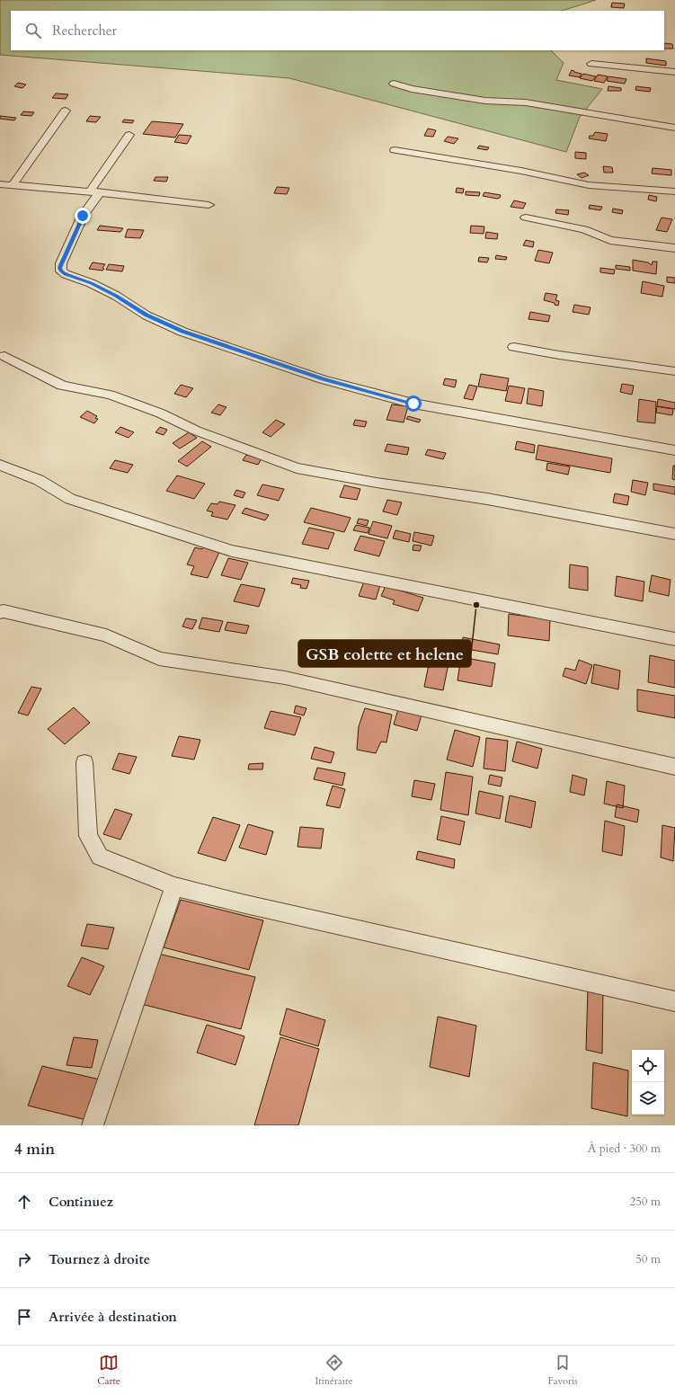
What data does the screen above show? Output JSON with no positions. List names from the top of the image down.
{
  "places": ["GSB colette et helene"],
  "page": {
    "search": "Rechercher",
    "heading": ["4 min", "À pied · 300 m"],
    "list": [
      ["Continuez", "250 m"],
      ["Tournez à droite", "50 m"],
      "Arrivée à destination"
    ],
    "nav": ["Carte", "Itinéraire", "Favoris"]
  }
}
